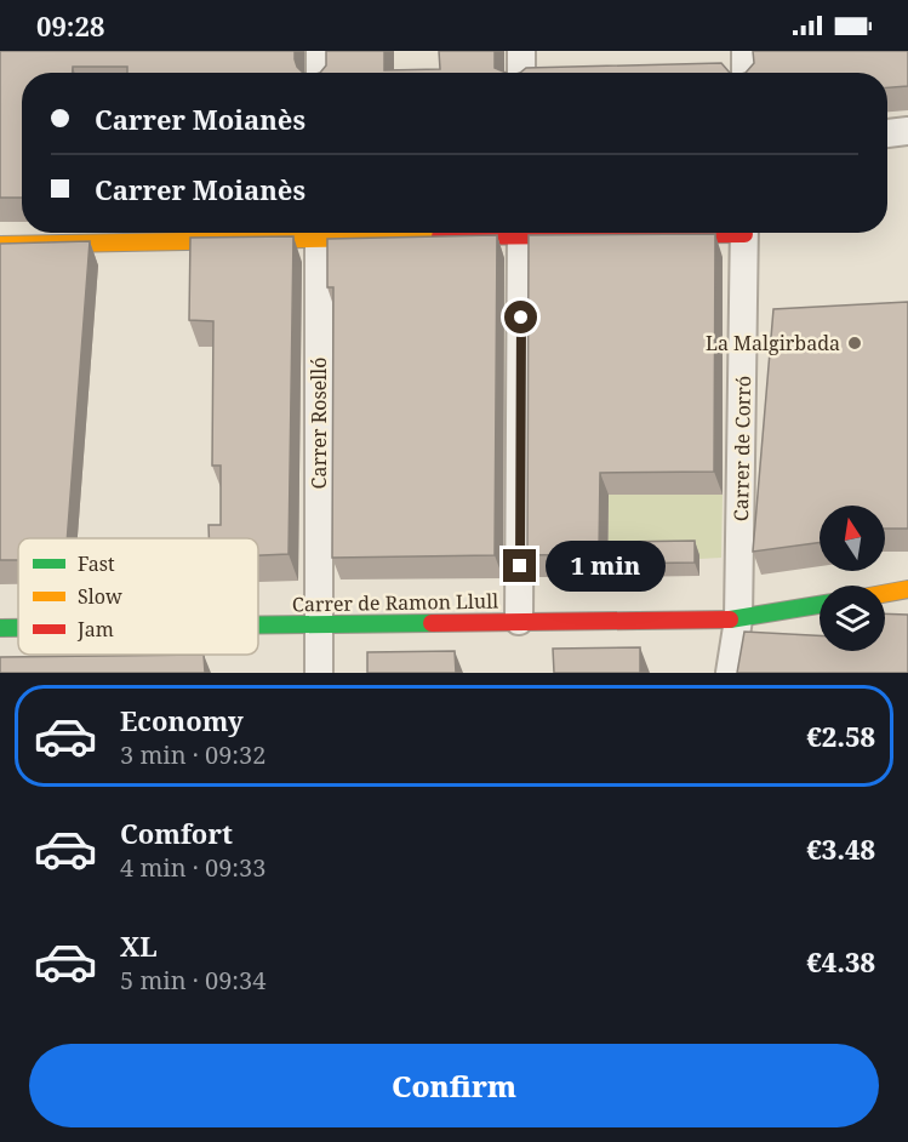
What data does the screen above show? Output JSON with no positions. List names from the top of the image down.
{
  "streets": {
    "street": ["Carrer Roselló", "Carrer de Corró", "Carrer de Ramon Llull"]
  },
  "crossings": [
    ["Carrer Roselló", "Carrer de Ramon Llull"],
    ["Carrer de Corró", "Carrer de Ramon Llull"]
  ],
  "places": ["La Malgirbada"],
  "legend": ["Fast", "Slow", "Jam"],
  "north": "top",
  "page": {
    "status": "09:28",
    "banner": ["Carrer Moianès", "Carrer Moianès"],
    "bubble": "1 min",
    "list": [
      {
        "name": "Economy",
        "note": "3 min · 09:32",
        "value": "€2.58"
      },
      {
        "name": "Comfort",
        "note": "4 min · 09:33",
        "value": "€3.48"
      },
      {
        "name": "XL",
        "note": "5 min · 09:34",
        "value": "€4.38"
      }
    ],
    "buttons": "Confirm"
  }
}
